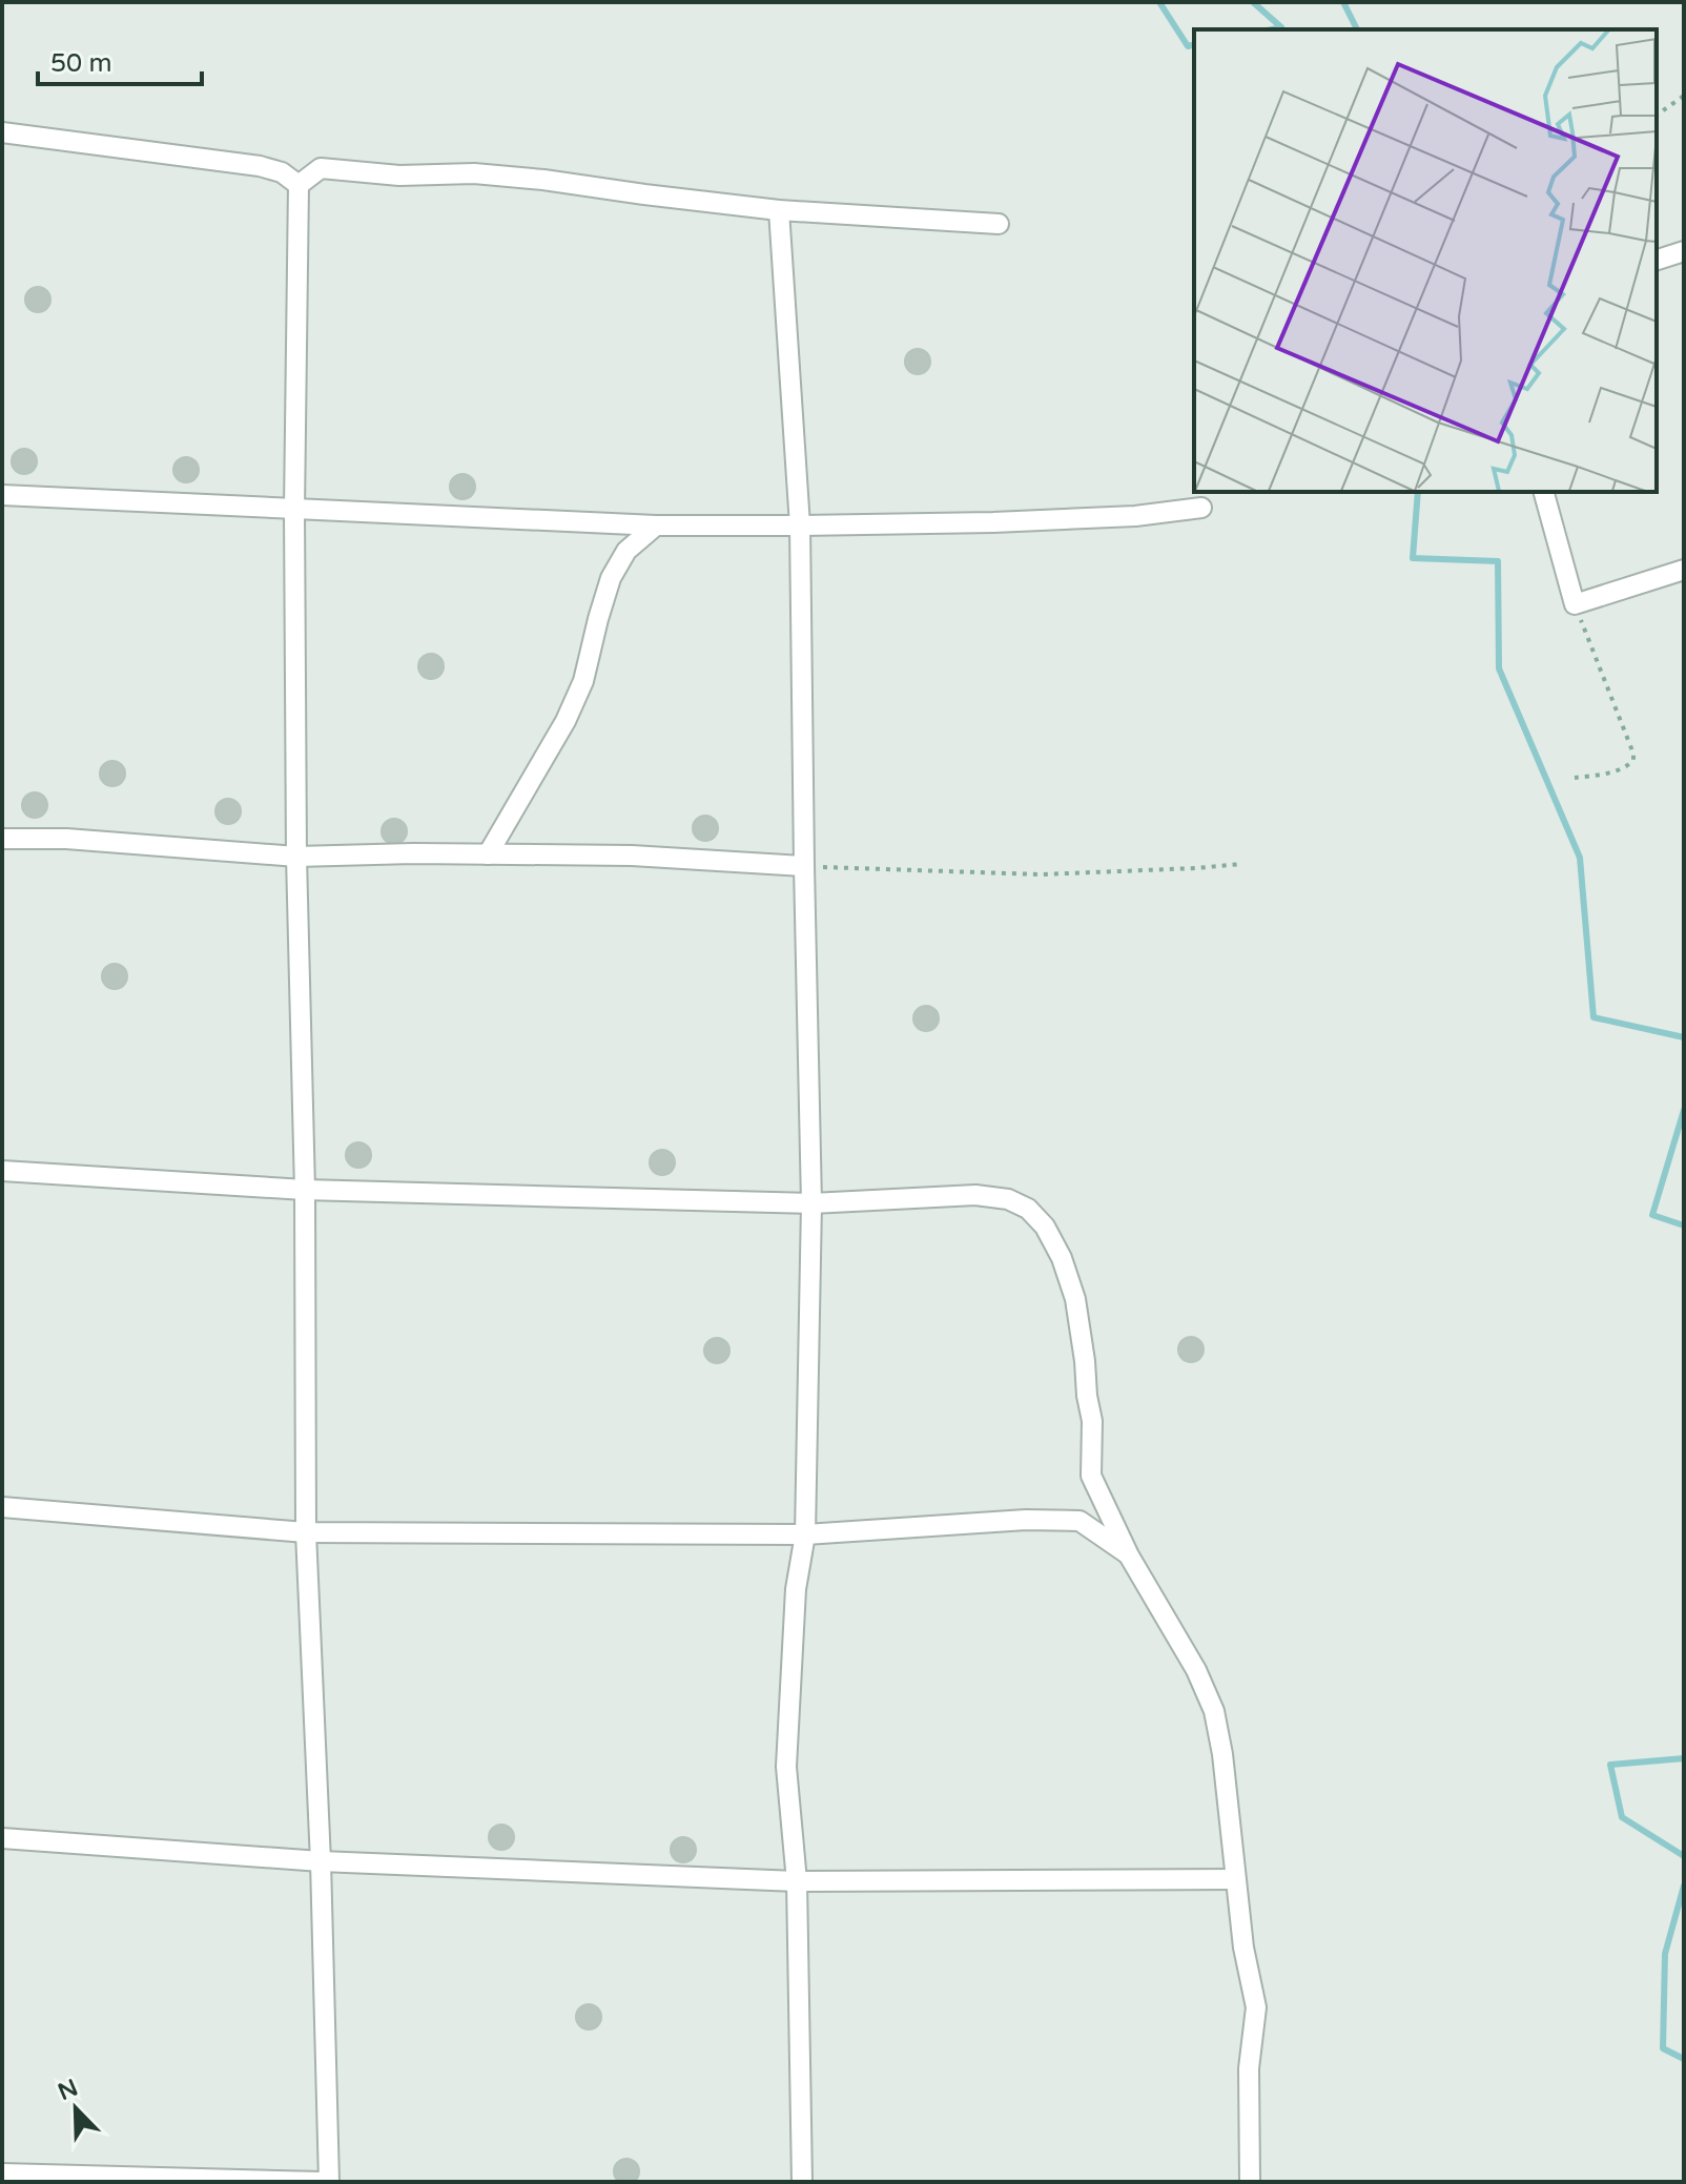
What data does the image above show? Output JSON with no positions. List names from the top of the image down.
{
  "scale_bar": "50 m",
  "north": "top left"
}
